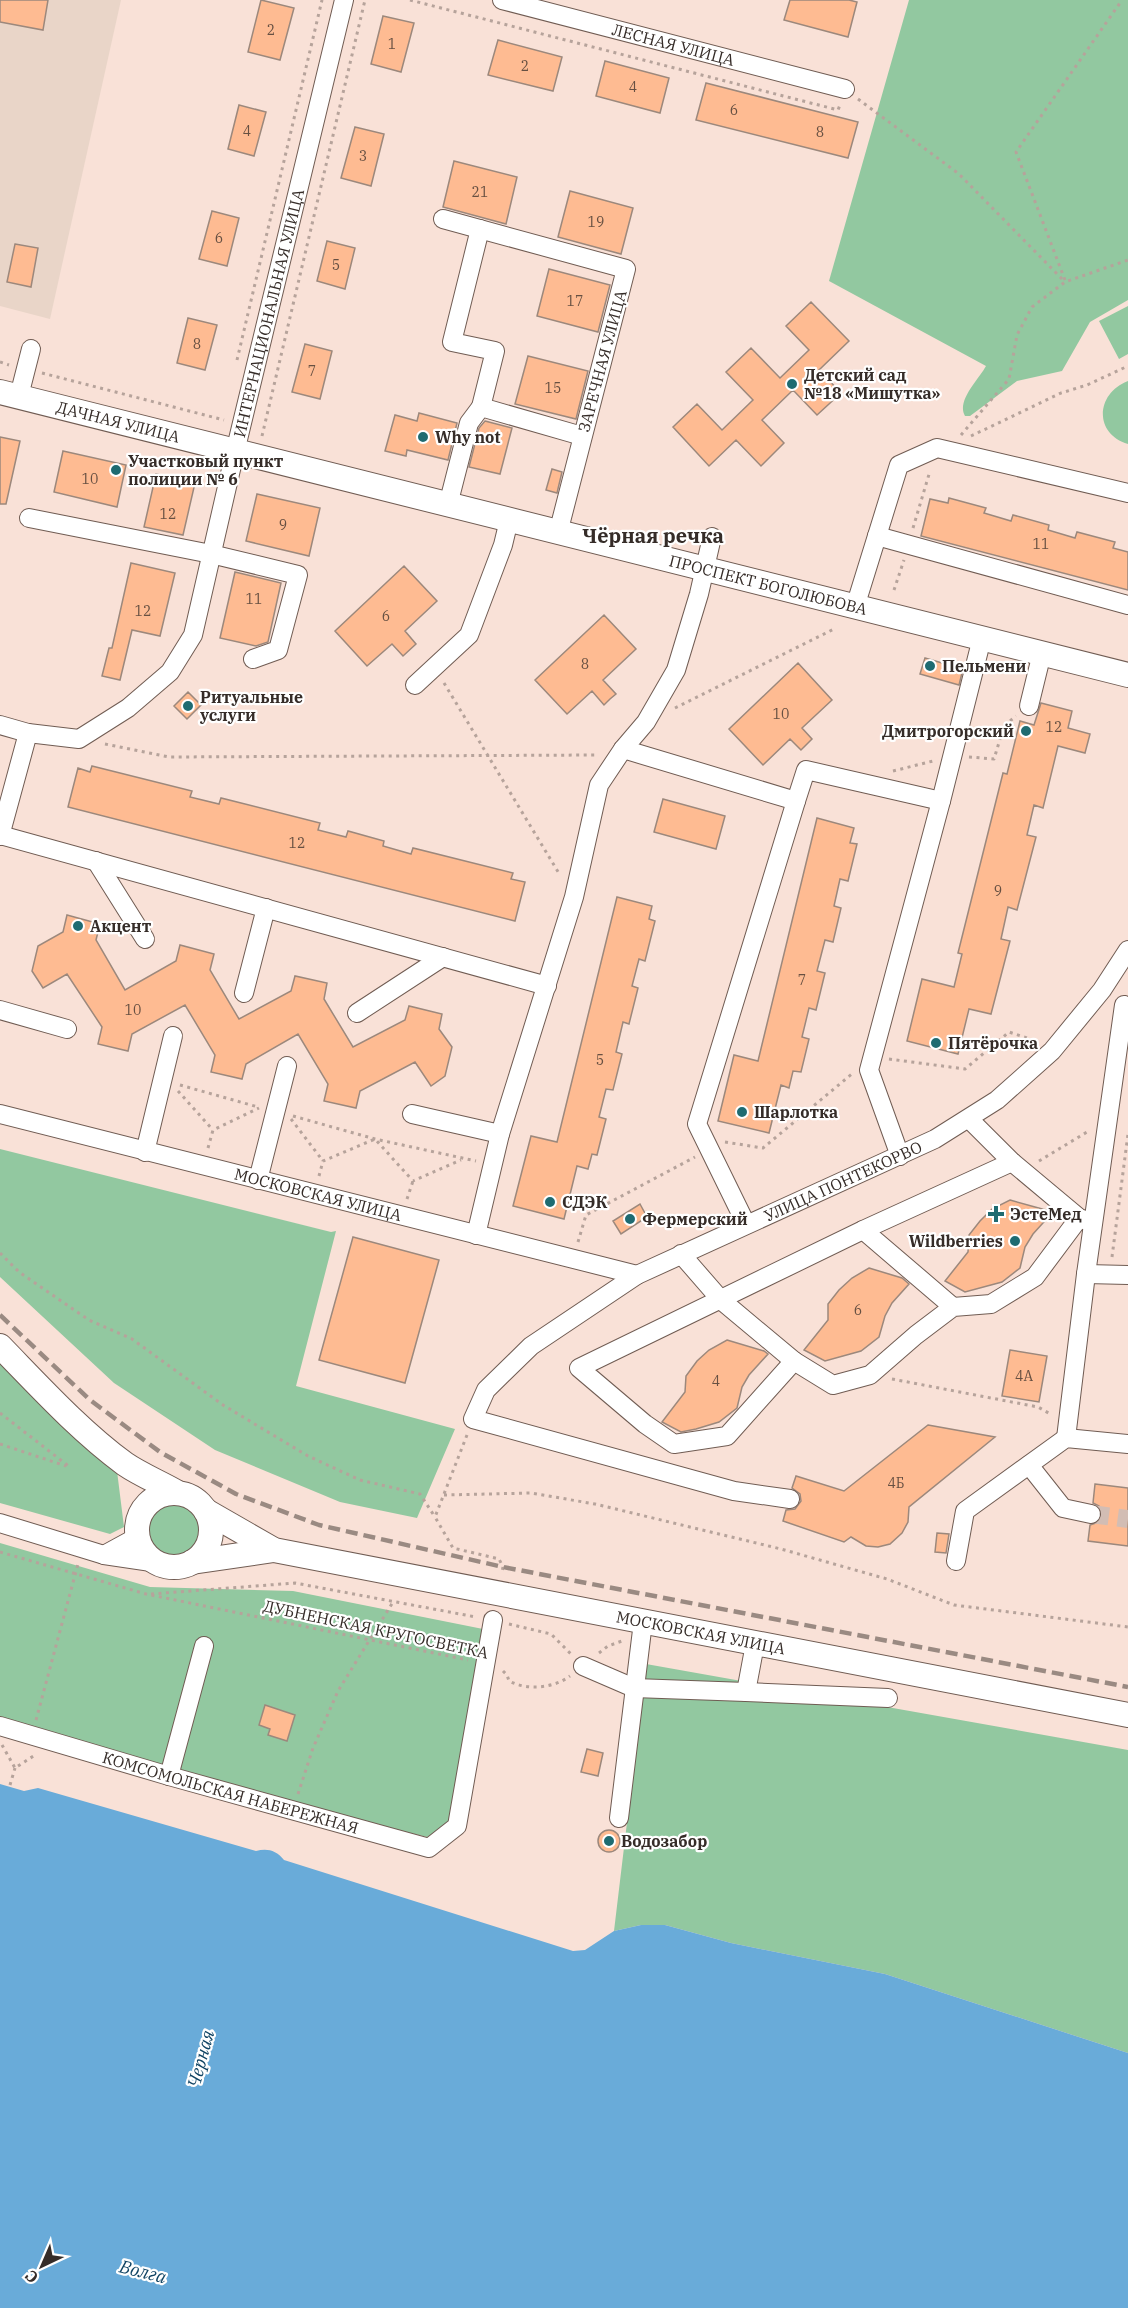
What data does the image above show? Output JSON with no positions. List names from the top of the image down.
{
  "streets": {
    "main road": ["ДАЧНАЯ УЛИЦА", "ПРОСПЕКТ БОГОЛЮБОВА", "МОСКОВСКАЯ УЛИЦА"],
    "street": [
      "ЛЕСНАЯ УЛИЦА",
      "ИНТЕРНАЦИОНАЛЬНАЯ УЛИЦА",
      "ЗАРЕЧНАЯ УЛИЦА",
      "УЛИЦА ПОНТЕКОРВО",
      "КОМСОМОЛЬСКАЯ НАБЕРЕЖНАЯ"
    ],
    "path": ["ДУБНЕНСКАЯ КРУГОСВЕТКА"]
  },
  "crossings": [
    ["ИНТЕРНАЦИОНАЛЬНАЯ УЛИЦА", "ДАЧНАЯ УЛИЦА"],
    ["ИНТЕРНАЦИОНАЛЬНАЯ УЛИЦА", "ПРОСПЕКТ БОГОЛЮБОВА"],
    ["ЗАРЕЧНАЯ УЛИЦА", "ПРОСПЕКТ БОГОЛЮБОВА"],
    ["ДАЧНАЯ УЛИЦА", "ПРОСПЕКТ БОГОЛЮБОВА"],
    ["УЛИЦА ПОНТЕКОРВО", "МОСКОВСКАЯ УЛИЦА"],
    ["МОСКОВСКАЯ УЛИЦА", "ДУБНЕНСКАЯ КРУГОСВЕТКА"],
    ["ДУБНЕНСКАЯ КРУГОСВЕТКА", "КОМСОМОЛЬСКАЯ НАБЕРЕЖНАЯ"]
  ],
  "districts": ["Чёрная речка"],
  "water": ["Черная", "Волга"],
  "places": {
    "other": [
      "Детский сад №18 «Мишутка»",
      "Why not",
      "Участковый пункт полиции № 6",
      "Пельмени",
      "Ритуальные услуги",
      "Дмитрогорский",
      "Акцент",
      "Пятёрочка",
      "Шарлотка",
      "СДЭК",
      "Фермерский",
      "Wildberries",
      "Водозабор"
    ],
    "health": ["ЭстеМед"]
  },
  "house_numbers": [
    "2",
    "1",
    "2",
    "4",
    "6",
    "4",
    "8",
    "3",
    "21",
    "19",
    "6",
    "5",
    "17",
    "8",
    "7",
    "15",
    "10",
    "12",
    "9",
    "11",
    "11",
    "12",
    "6",
    "8",
    "10",
    "12",
    "12",
    "9",
    "7",
    "10",
    "5",
    "6",
    "4А",
    "4",
    "4Б"
  ],
  "north": "bottom left"
}
